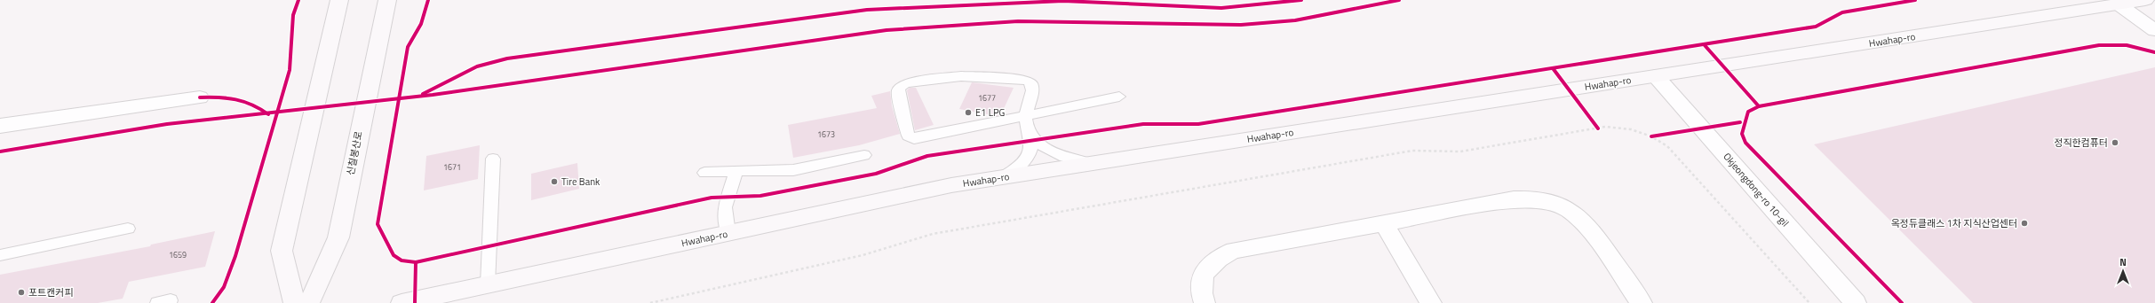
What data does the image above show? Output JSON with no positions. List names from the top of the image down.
{
  "streets": {
    "main road": ["Hwahap-ro", "신칠봉산로"],
    "street": ["Okjeongdong-ro 10-gil"]
  },
  "crossings": [
    ["Hwahap-ro", "Okjeongdong-ro 10-gil"]
  ],
  "places": [
    "E1 LPG",
    "정직한컴퓨터",
    "Tire Bank",
    "옥정듀클래스 1차 지식산업센터",
    "포트캔커피"
  ],
  "house_numbers": [
    "1677",
    "1673",
    "1671",
    "1659"
  ],
  "north": "top"
}
